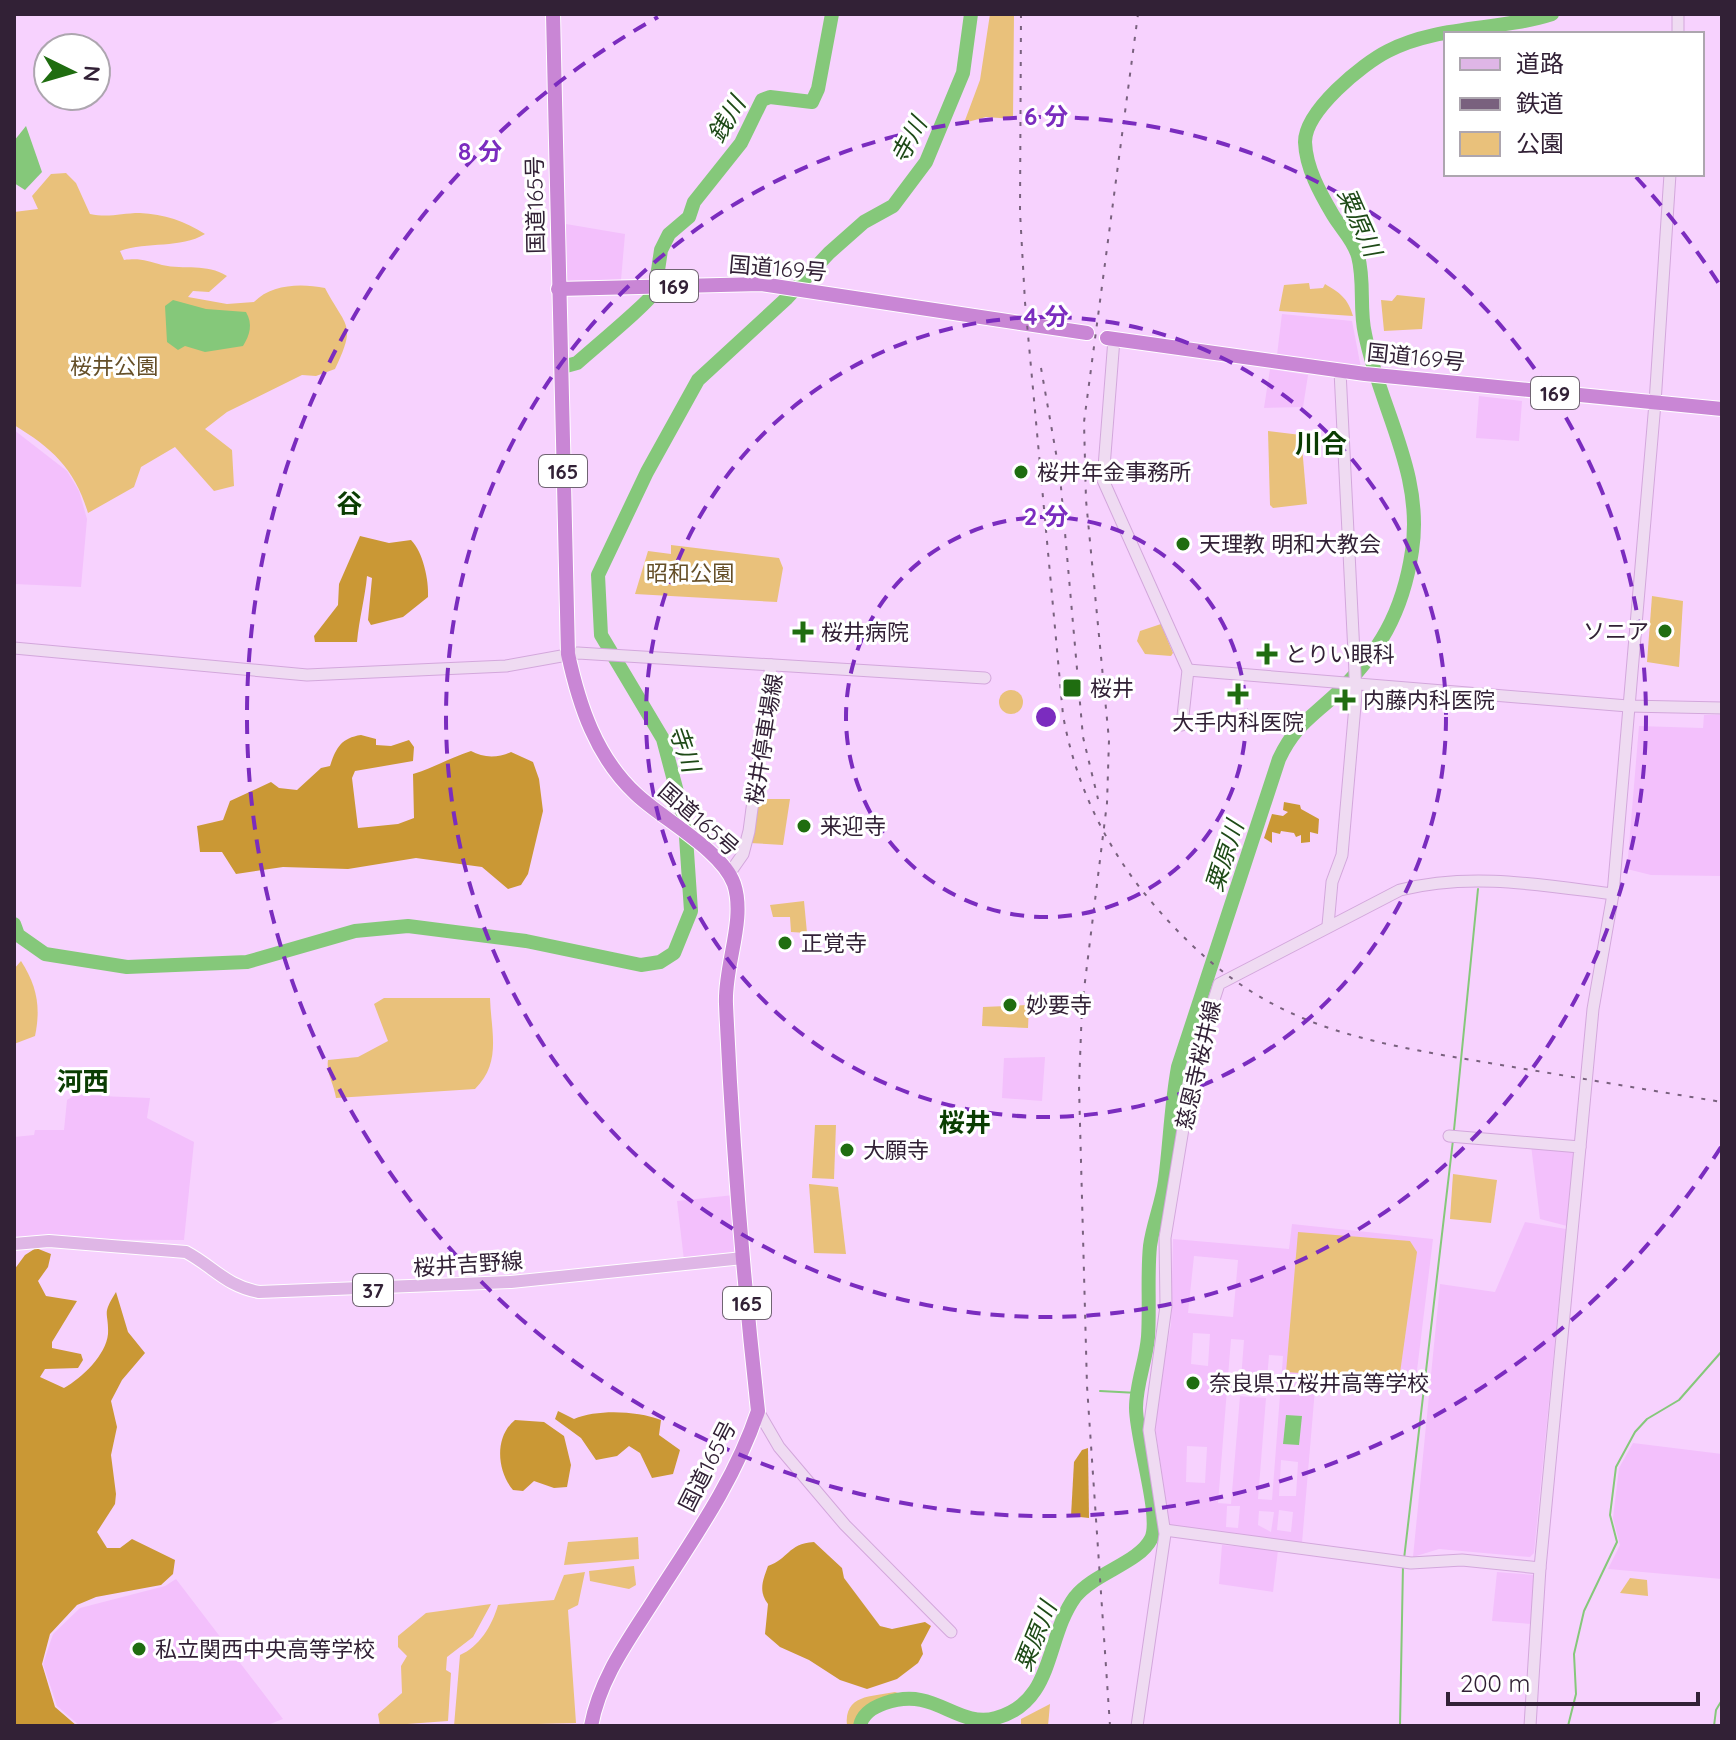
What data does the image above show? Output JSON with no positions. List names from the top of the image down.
{
  "streets": {
    "highway": [
      "国道165号",
      "国道169号",
      "169",
      "165"
    ],
    "main road": ["桜井吉野線", "37"],
    "street": ["桜井停車場線", "慈恩寺桜井線"]
  },
  "crossings": [
    ["国道165号", "国道169号"],
    ["国道165号", "桜井停車場線"],
    ["国道165号", "桜井吉野線"]
  ],
  "districts": [
    "川合",
    "谷",
    "河西",
    "桜井"
  ],
  "water": ["銭川", "寺川", "粟原川"],
  "parks": ["桜井公園", "昭和公園"],
  "places": {
    "other": [
      "桜井年金事務所",
      "天理教 明和大教会",
      "ソニア",
      "来迎寺",
      "正覚寺",
      "妙要寺",
      "大願寺",
      "奈良県立桜井高等学校",
      "私立関西中央高等学校"
    ],
    "health": [
      "桜井病院",
      "とりい眼科",
      "大手内科医院",
      "内藤内科医院"
    ],
    "transit": ["桜井"]
  },
  "legend": ["道路", "鉄道", "公園"],
  "scale_bar": "200 m",
  "north": "right",
  "rings": [
    "6 分",
    "8 分",
    "4 分",
    "2 分"
  ]
}
